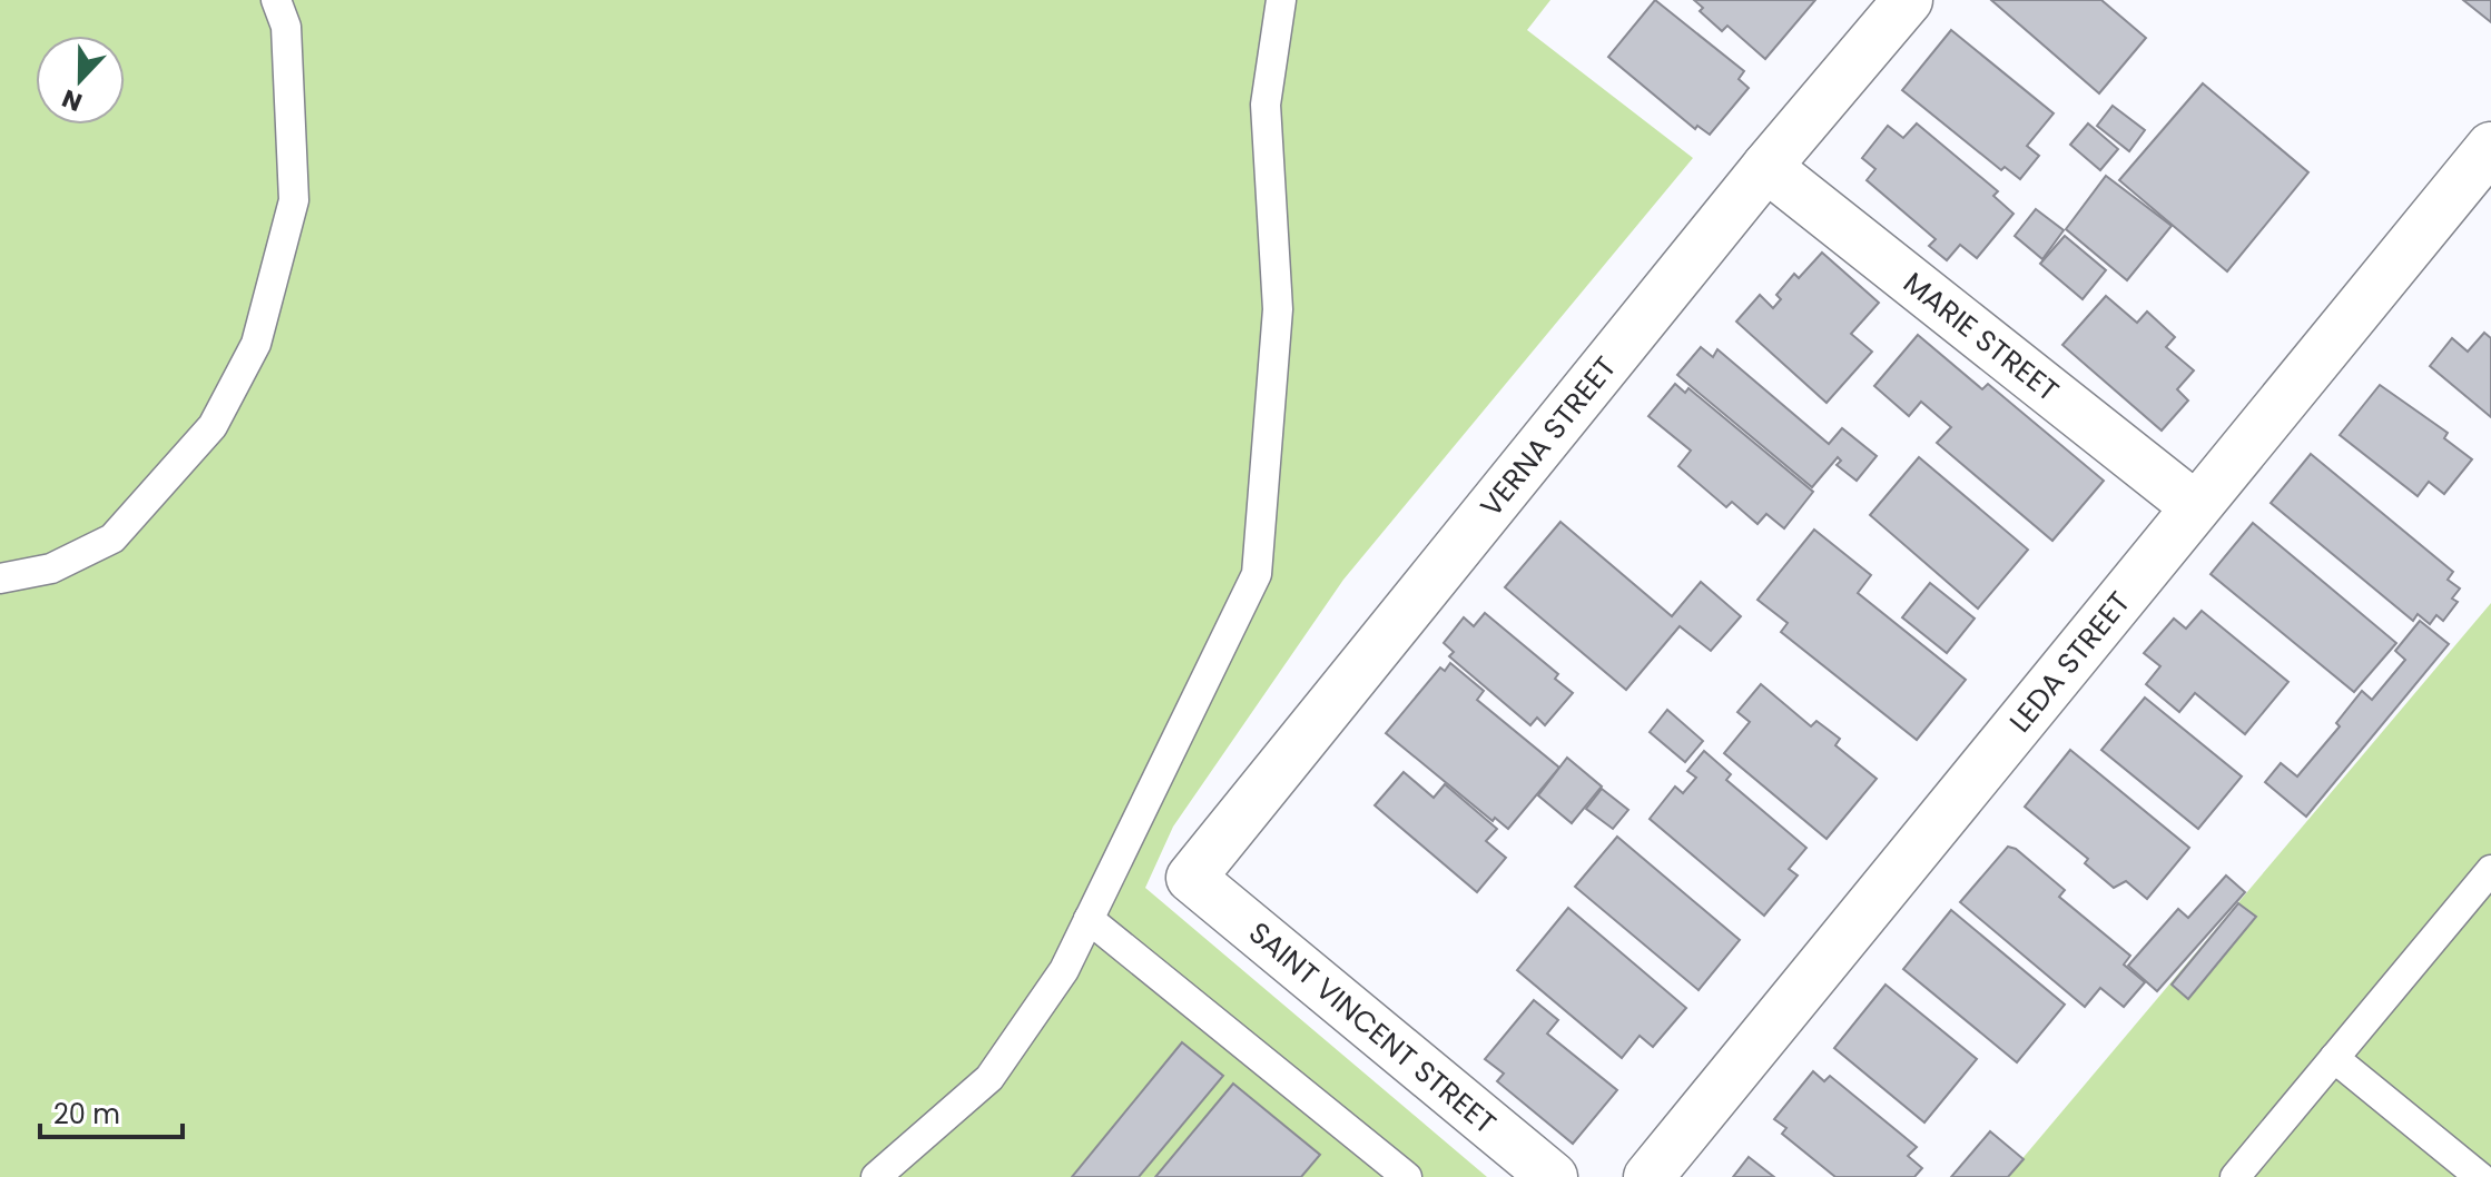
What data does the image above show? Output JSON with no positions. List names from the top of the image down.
{
  "streets": {
    "street": [
      "MARIE STREET",
      "VERNA STREET",
      "LEDA STREET",
      "SAINT VINCENT STREET"
    ]
  },
  "crossings": [
    ["MARIE STREET", "VERNA STREET"],
    ["MARIE STREET", "LEDA STREET"],
    ["VERNA STREET", "SAINT VINCENT STREET"]
  ],
  "scale_bar": "20 m",
  "north": "bottom"
}
